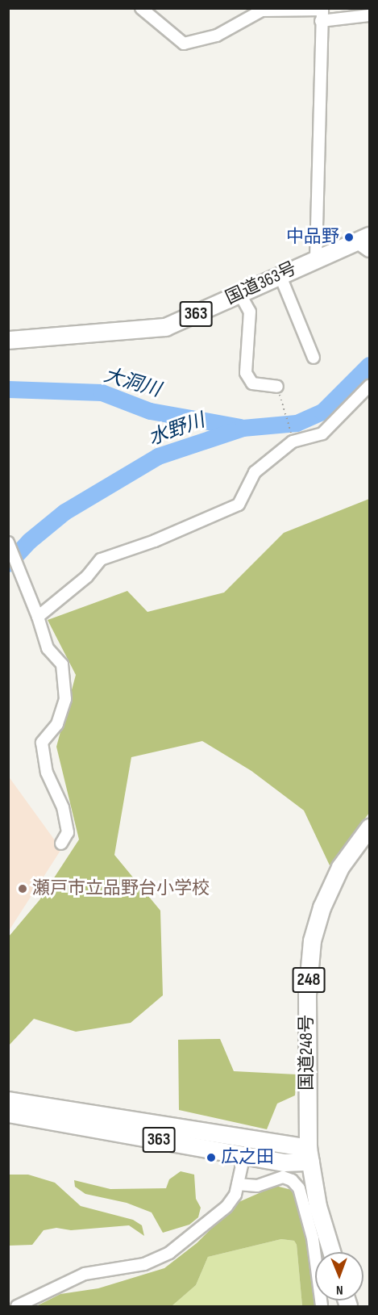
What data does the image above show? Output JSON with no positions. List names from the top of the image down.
{
  "streets": {
    "highway": [
      "国道363号",
      "363",
      "248",
      "国道248号"
    ]
  },
  "crossings": [
    ["363", "国道248号"]
  ],
  "water": ["大洞川", "水野川"],
  "places": ["中品野", "瀬戸市立品野台小学校", "広之田"],
  "north": "bottom"
}
